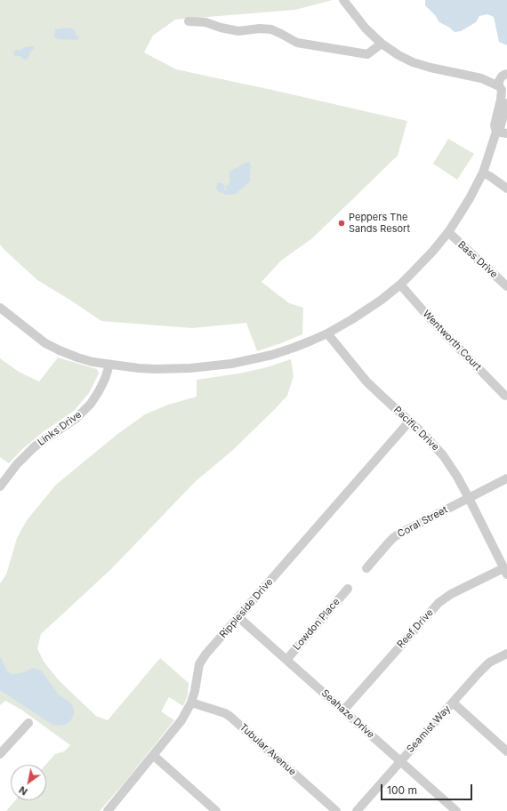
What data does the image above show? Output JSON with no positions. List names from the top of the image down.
{
  "streets": {
    "street": [
      "Bass Drive",
      "Wentworth Court",
      "Links Drive",
      "Pacific Drive",
      "Coral Street",
      "Rippleside Drive",
      "Lowdon Place",
      "Reef Drive",
      "Seahaze Drive",
      "Seamist Way",
      "Tubular Avenue"
    ]
  },
  "crossings": [
    ["Pacific Drive", "Coral Street"],
    ["Pacific Drive", "Rippleside Drive"],
    ["Pacific Drive", "Reef Drive"],
    ["Rippleside Drive", "Seahaze Drive"],
    ["Rippleside Drive", "Tubular Avenue"],
    ["Lowdon Place", "Seahaze Drive"],
    ["Reef Drive", "Seahaze Drive"],
    ["Seahaze Drive", "Seamist Way"]
  ],
  "places": ["Peppers The Sands Resort"],
  "scale_bar": "100 m",
  "north": "bottom left"
}
